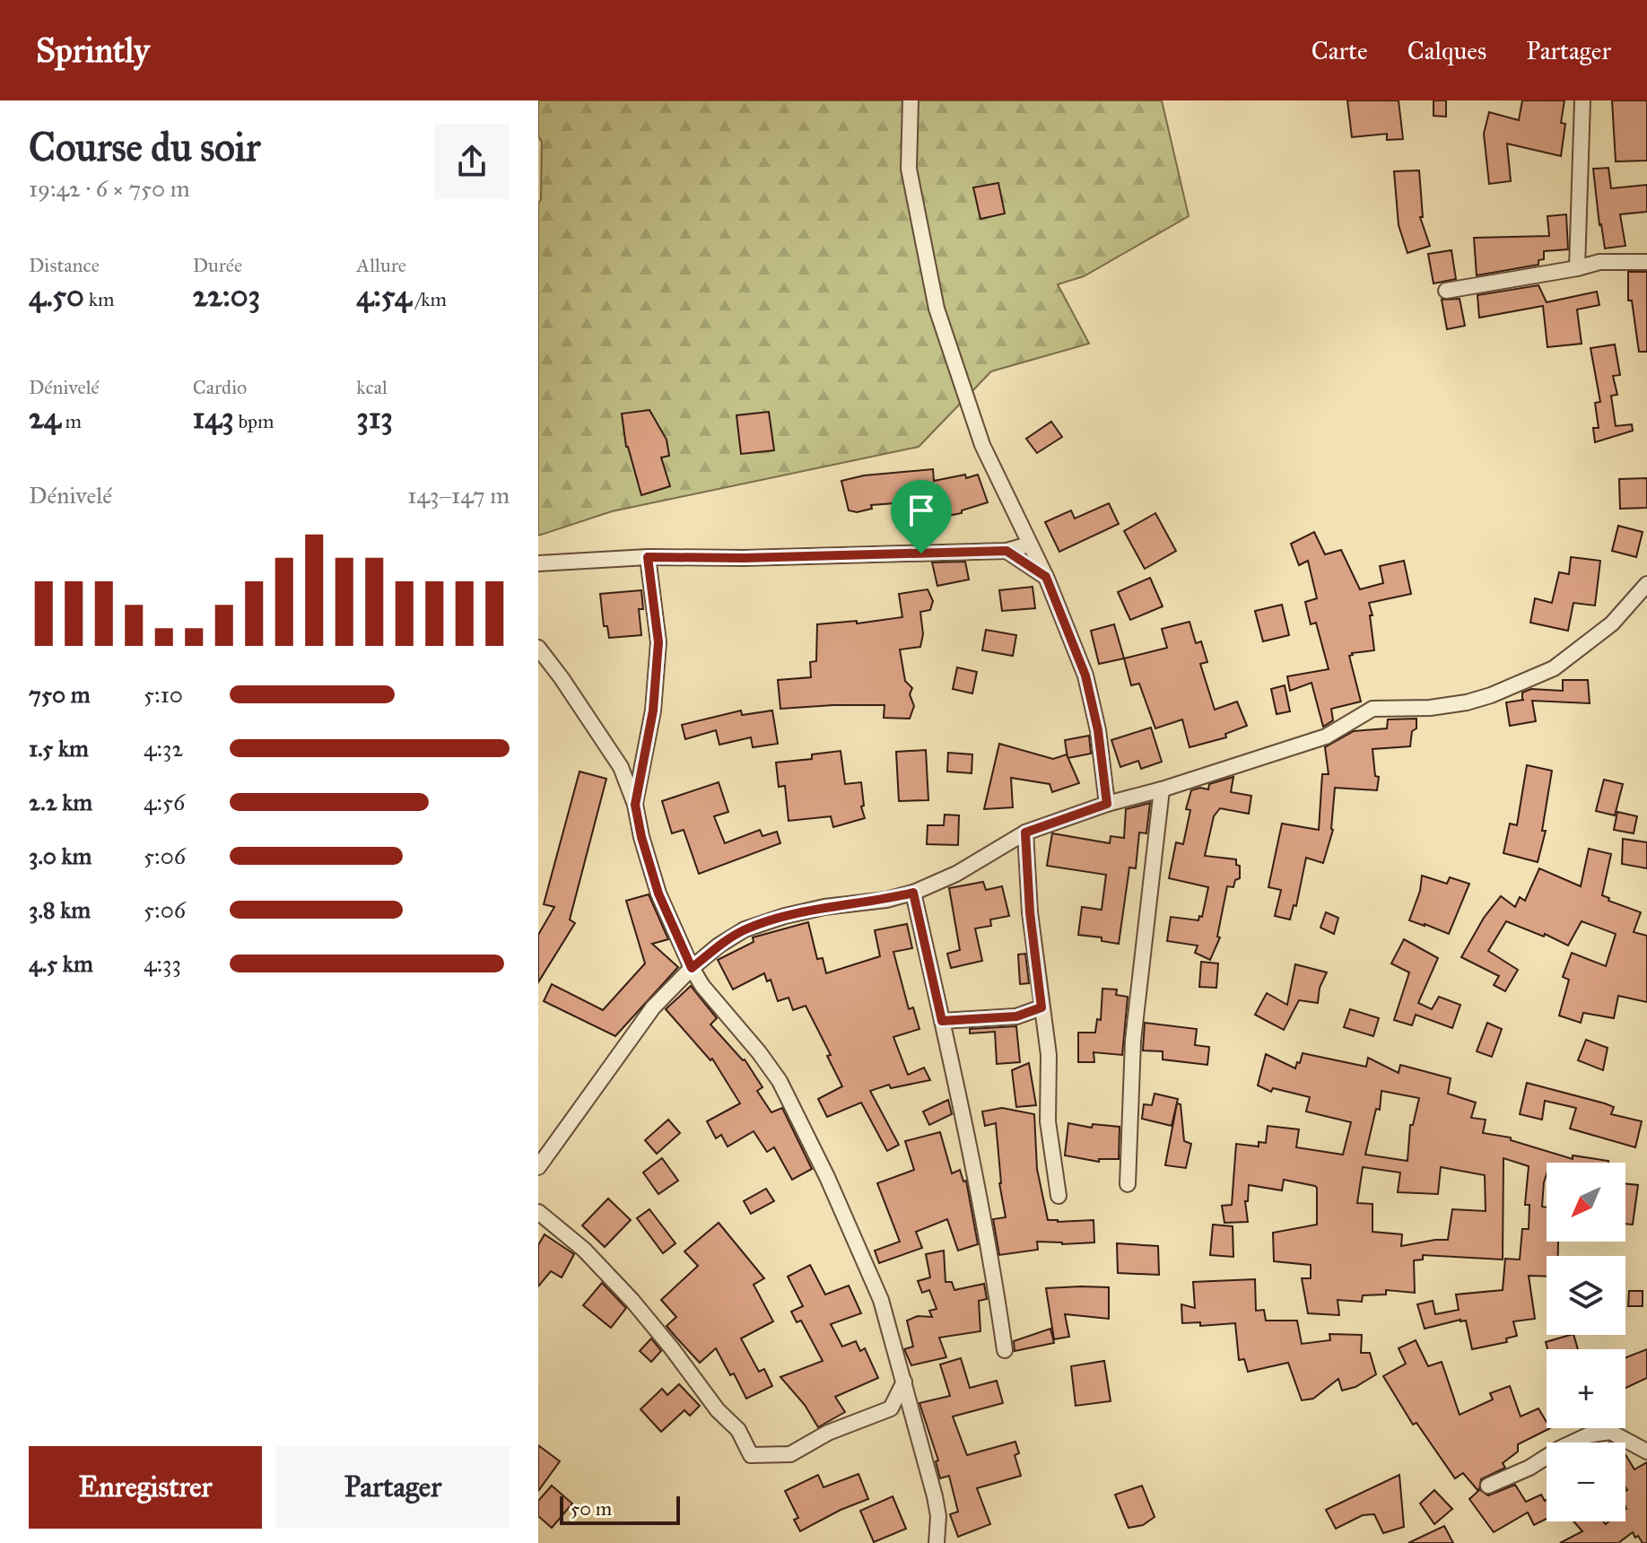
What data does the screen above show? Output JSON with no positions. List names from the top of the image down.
{
  "scale_bar": "50 m",
  "north": "bottom left",
  "page": {
    "header": "Sprintly",
    "nav": ["Carte", "Calques", "Partager"],
    "heading": ["Course du soir", "19:42 · 6 × 750 m"],
    "stats": [
      ["Distance", "4.50 km"],
      ["Durée", "22:03"],
      ["Allure", "4:54 /km"],
      ["Dénivelé", "24 m"],
      ["Cardio", "143 bpm"],
      ["kcal", "313"]
    ],
    "chart": ["Dénivelé", "143–147 m"],
    "list": [
      {
        "name": "750 m",
        "note": "5:10"
      },
      {
        "name": "1.5 km",
        "note": "4:32"
      },
      {
        "name": "2.2 km",
        "note": "4:56"
      },
      {
        "name": "3.0 km",
        "note": "5:06"
      },
      {
        "name": "3.8 km",
        "note": "5:06"
      },
      {
        "name": "4.5 km",
        "note": "4:33"
      }
    ],
    "map_buttons": ["+", "−"],
    "buttons": ["Enregistrer", "Partager"],
    "scale": "50 m"
  }
}
